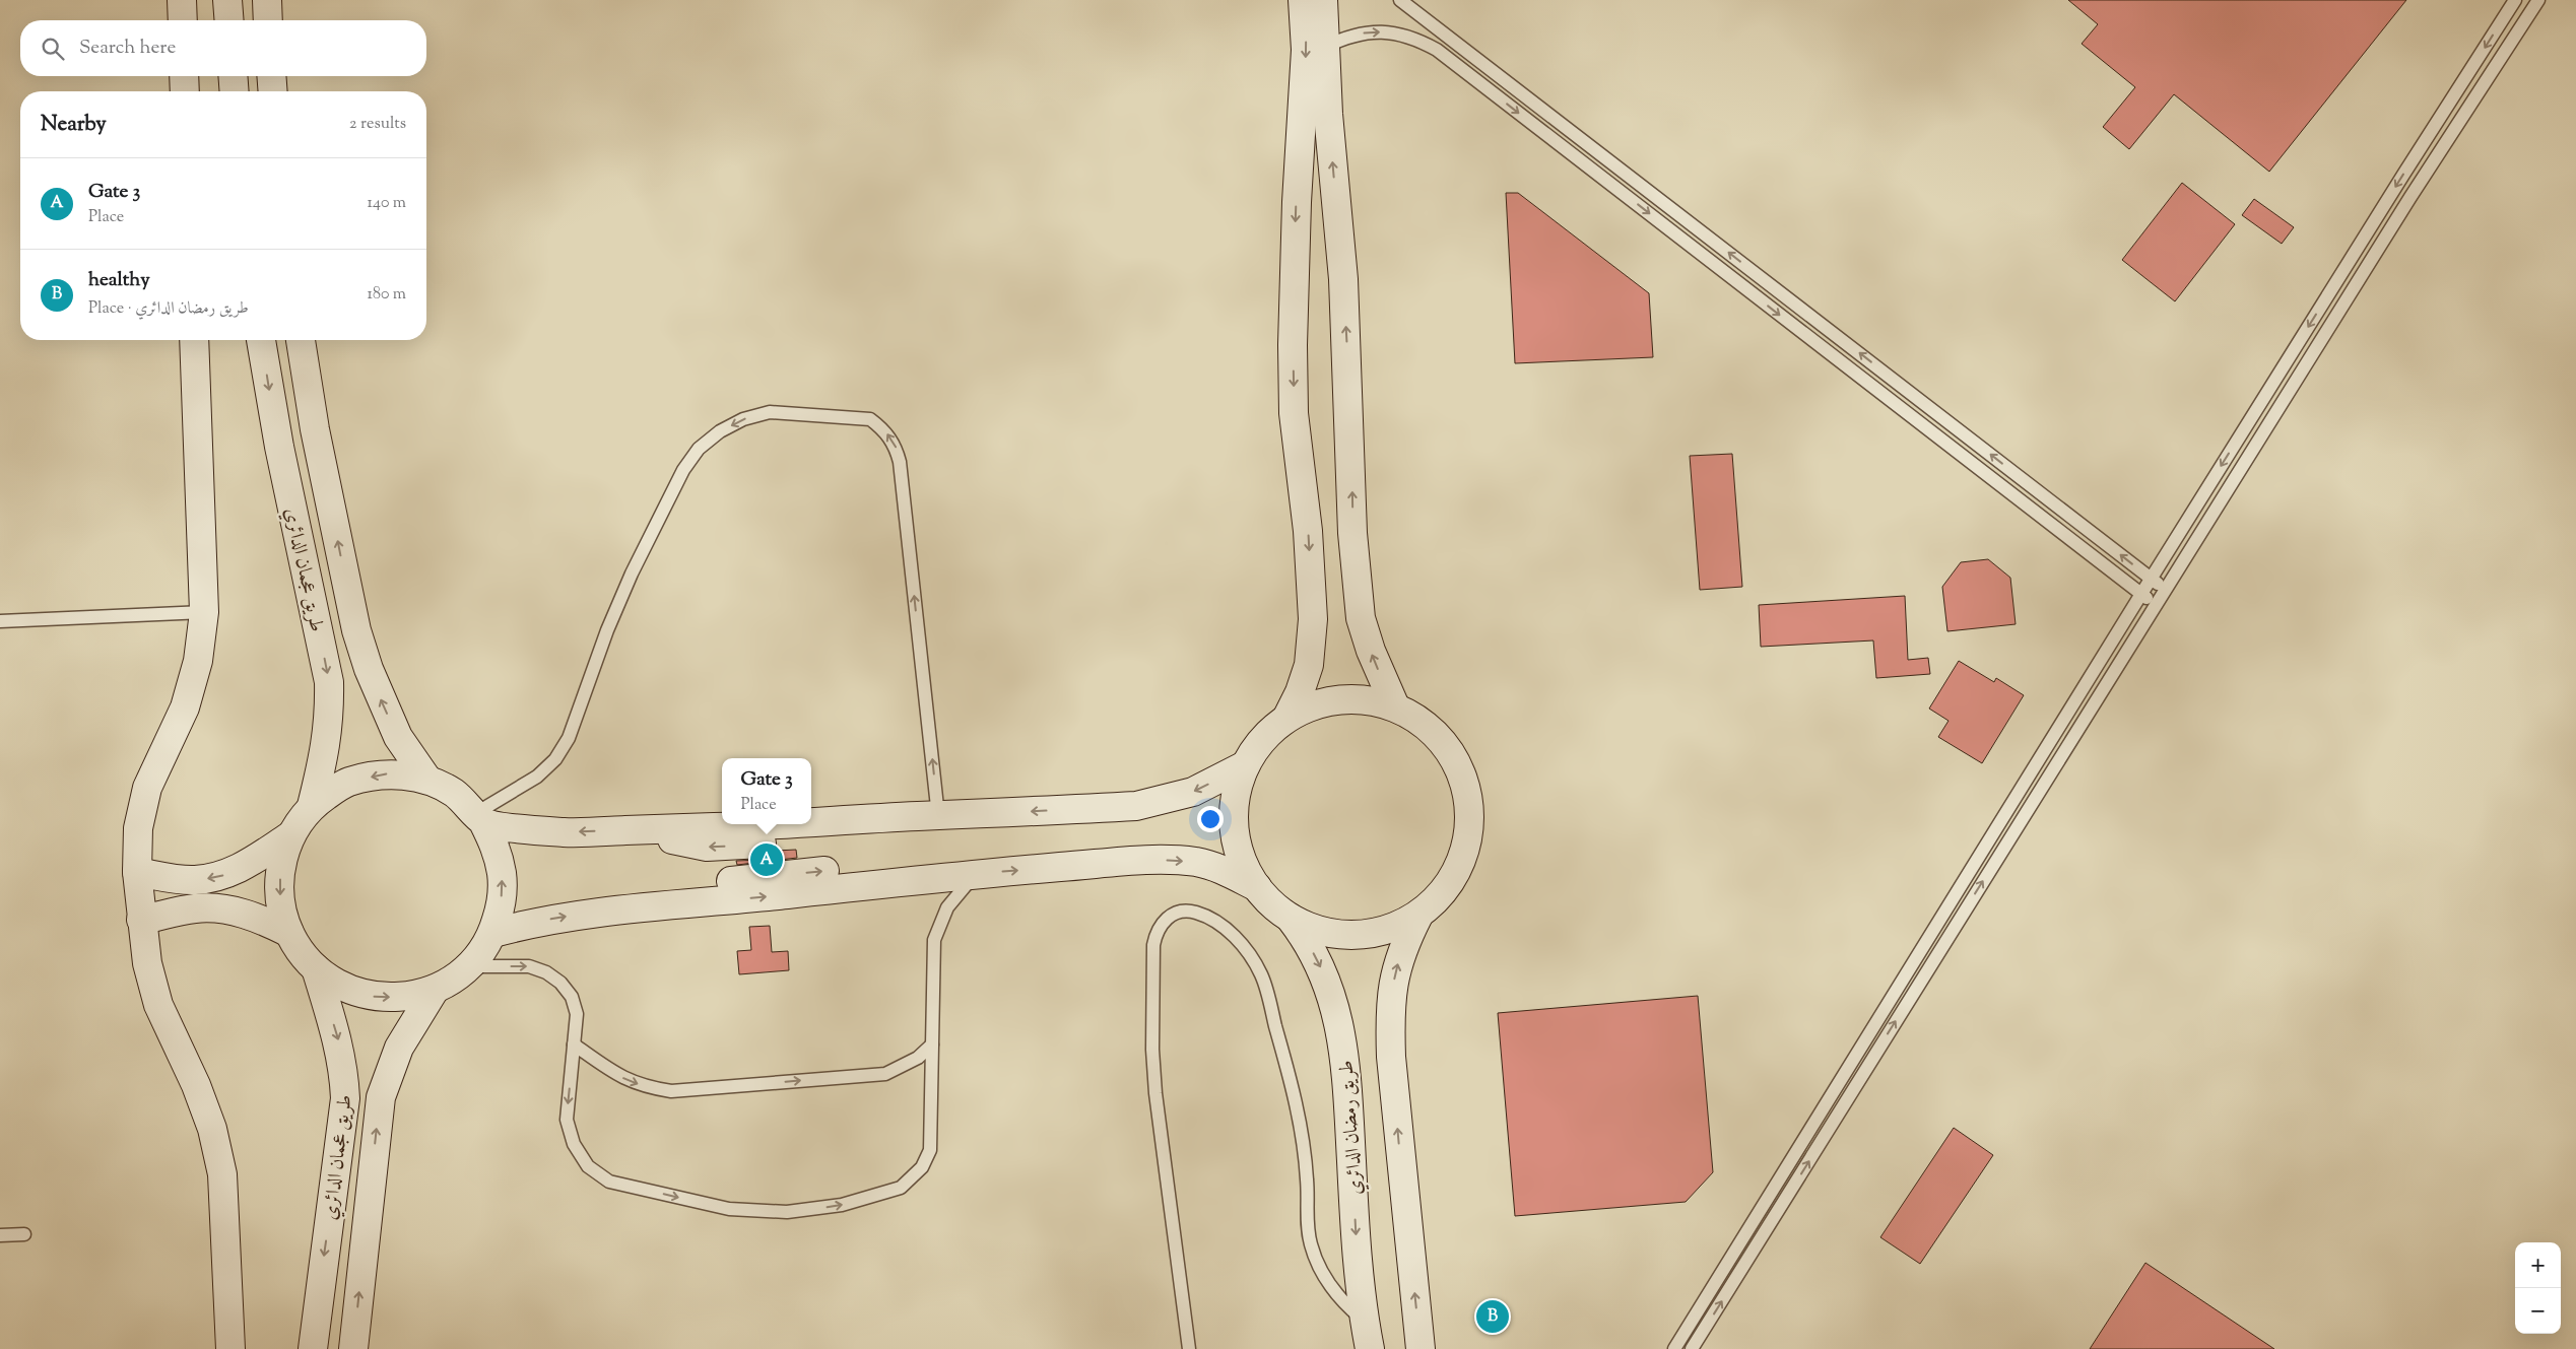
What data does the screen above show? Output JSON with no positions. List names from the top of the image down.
{
  "streets": {
    "street": ["طريق عجمان الدائري", "طريق رمضان الدائري"]
  },
  "page": {
    "search": "Search here",
    "heading": ["Nearby", "2 results"],
    "list": [
      {
        "mark": "A",
        "name": "Gate 3",
        "note": "Place",
        "value": "140 m"
      },
      {
        "mark": "B",
        "name": "healthy",
        "note": "Place · طريق رمضان الدائري",
        "value": "180 m"
      }
    ],
    "popup": ["Gate 3", "Place"],
    "pins": ["A", "B"],
    "map_buttons": ["+", "−"]
  }
}
